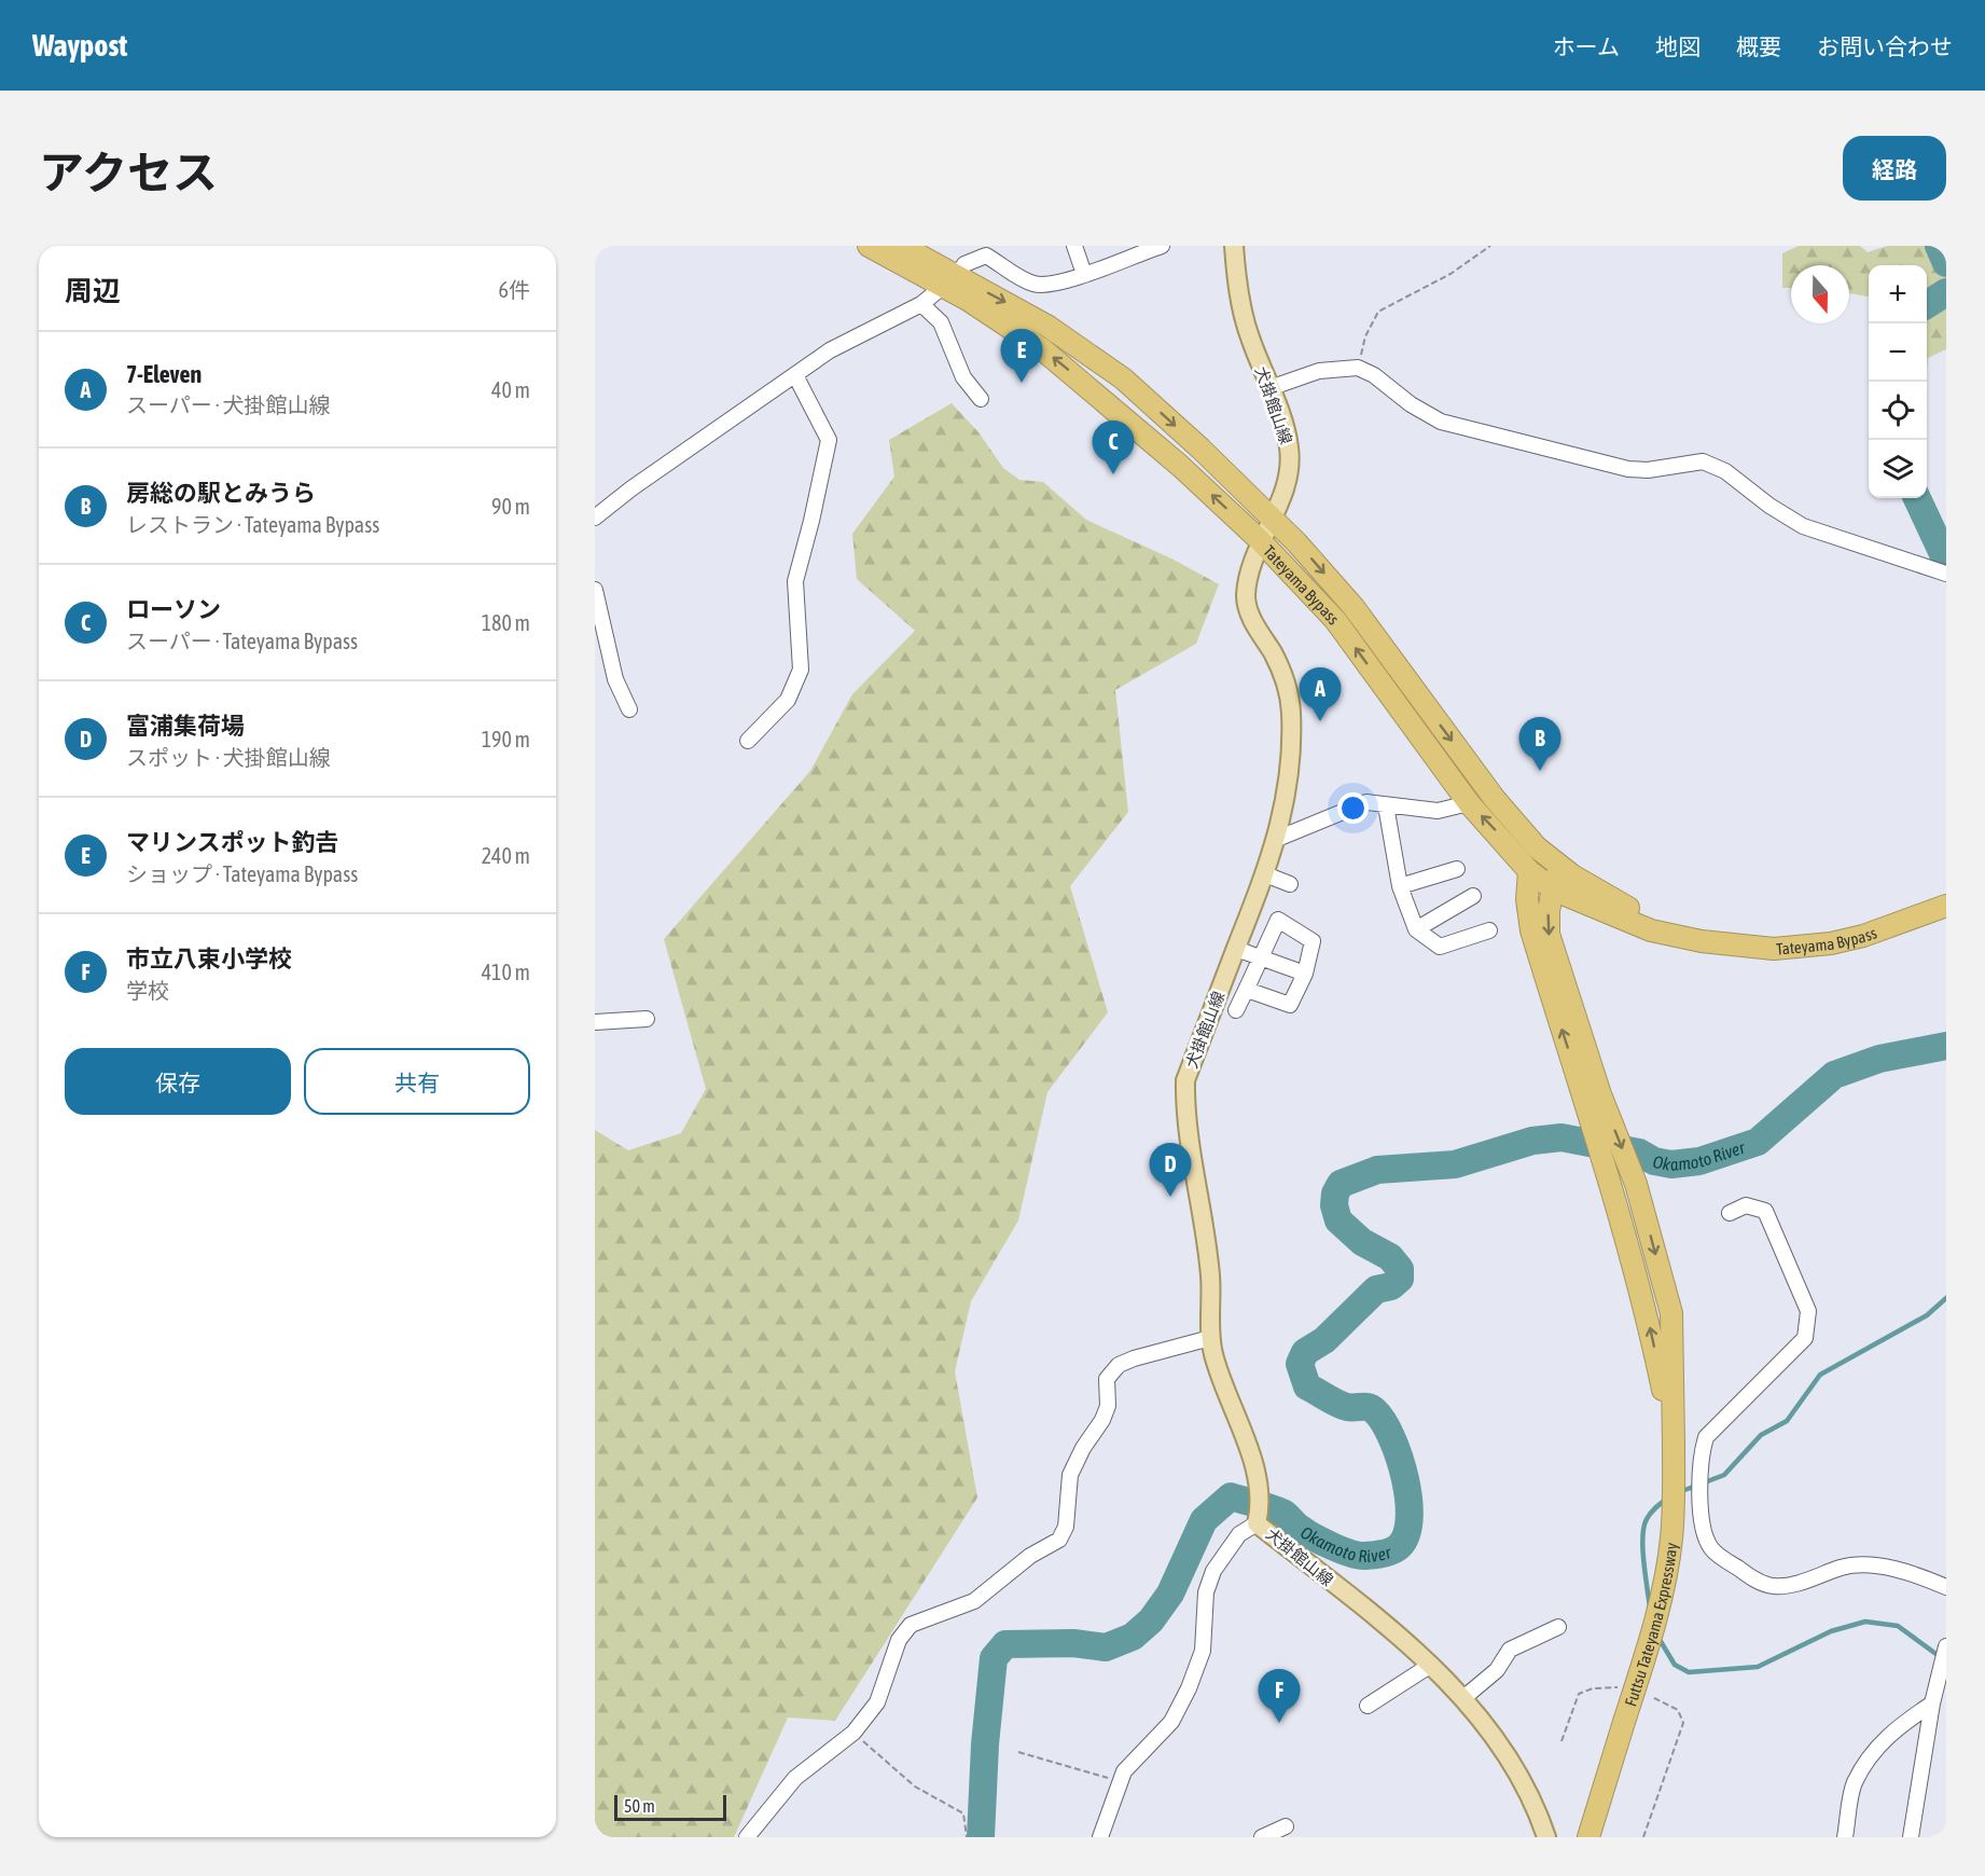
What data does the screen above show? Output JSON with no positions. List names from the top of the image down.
{
  "streets": {
    "highway": ["Tateyama Bypass", "Futtsu Tateyama Expressway"],
    "main road": ["犬掛館山線"]
  },
  "crossings": [
    ["犬掛館山線", "Tateyama Bypass"]
  ],
  "water": ["Okamoto River"],
  "scale_bar": "50 m",
  "north": "bottom",
  "page": {
    "header": "Waypost",
    "nav": [
      "ホーム",
      "地図",
      "概要",
      "お問い合わせ"
    ],
    "title": "アクセス",
    "buttons": [
      "経路",
      ["保存", "共有"]
    ],
    "heading": ["周辺", "6件"],
    "map_buttons": ["+", "−"],
    "pins": [
      "E",
      "C",
      "A",
      "B",
      "D",
      "F"
    ],
    "list": [
      {
        "mark": "A",
        "name": "7-Eleven",
        "note": "スーパー · 犬掛館山線",
        "value": "40 m"
      },
      {
        "mark": "B",
        "name": "房総の駅とみうら",
        "note": "レストラン · Tateyama Bypass",
        "value": "90 m"
      },
      {
        "mark": "C",
        "name": "ローソン",
        "note": "スーパー · Tateyama Bypass",
        "value": "180 m"
      },
      {
        "mark": "D",
        "name": "富浦集荷場",
        "note": "スポット · 犬掛館山線",
        "value": "190 m"
      },
      {
        "mark": "E",
        "name": "マリンスポット釣𠮷",
        "note": "ショップ · Tateyama Bypass",
        "value": "240 m"
      },
      {
        "mark": "F",
        "name": "市立八束小学校",
        "note": "学校",
        "value": "410 m"
      }
    ],
    "scale": "50 m"
  }
}
